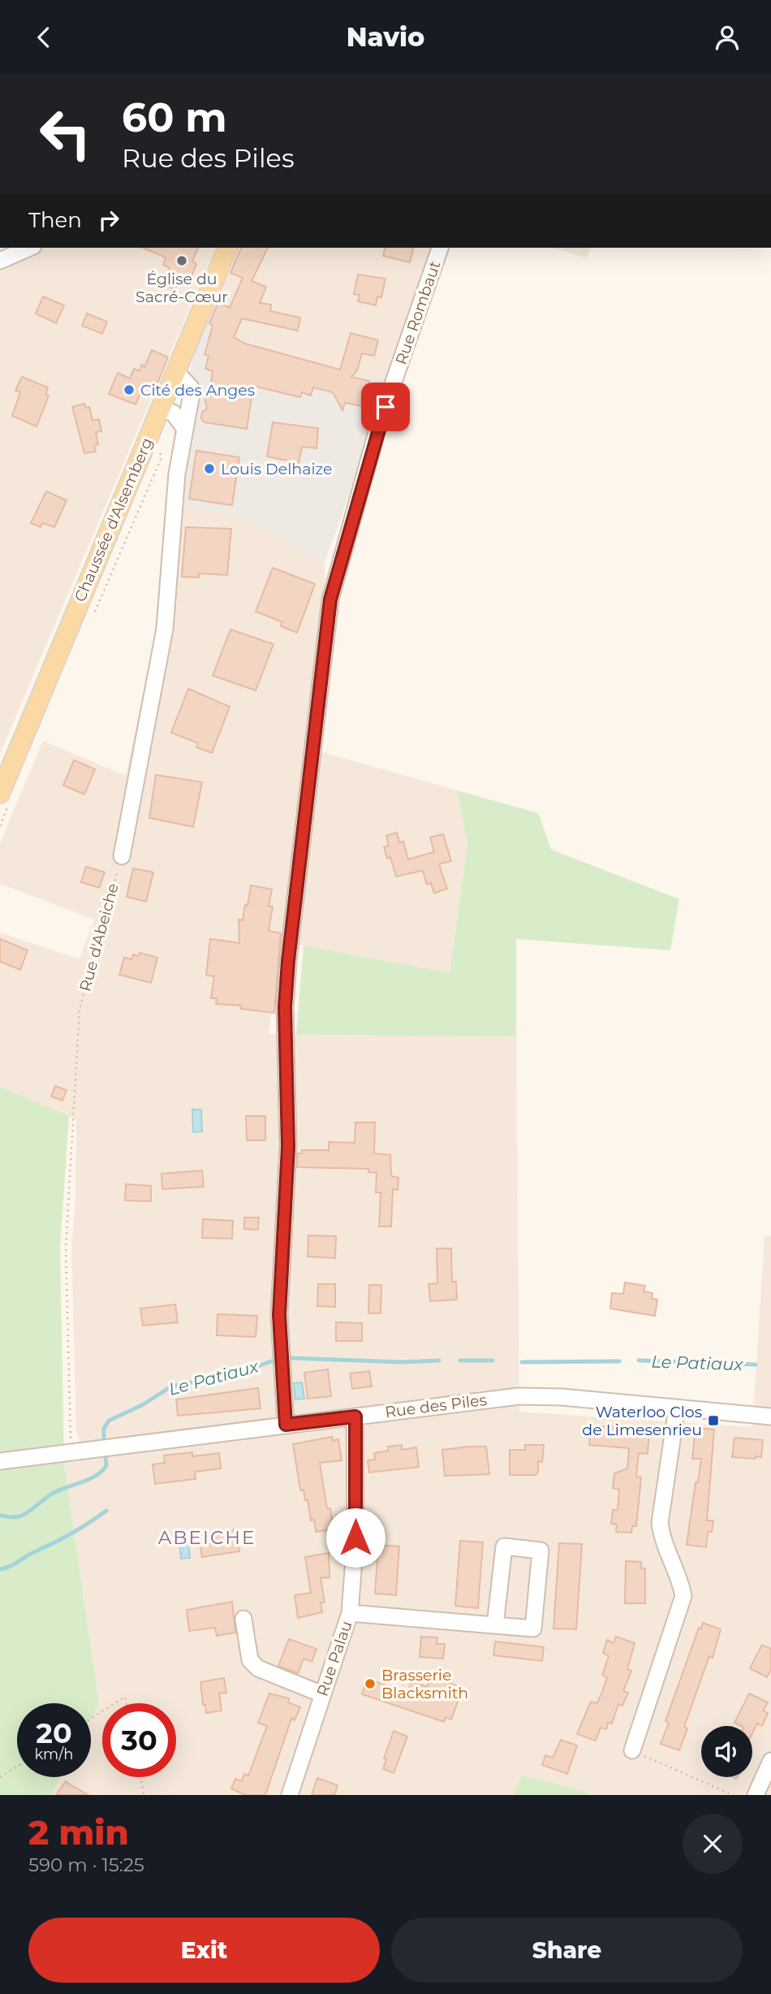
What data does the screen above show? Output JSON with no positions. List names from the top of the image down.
{
  "streets": {
    "main road": ["Chaussée d'Alsemberg"],
    "street": ["Rue Rombaut", "Rue des Piles", "Rue Palau"],
    "path": ["Rue d'Abeiche"]
  },
  "crossings": [
    ["Rue Rombaut", "Rue des Piles"],
    ["Rue d'Abeiche", "Rue des Piles"],
    ["Rue des Piles", "Rue Palau"]
  ],
  "districts": ["ABEICHE"],
  "water": ["Le Patiaux"],
  "places": {
    "other": [
      "Église du Sacré-Cœur",
      "Cité des Anges",
      "Louis Delhaize",
      "Brasserie Blacksmith"
    ],
    "transit": ["Waterloo Clos de Limesenrieu"]
  },
  "page": {
    "header": "Navio",
    "turn": ["60 m", "Rue des Piles"],
    "then": "Then",
    "speed": "20 km/h",
    "limit": "30",
    "heading": ["2 min", "590 m · 15:25"],
    "buttons": ["Exit", "Share"]
  }
}
